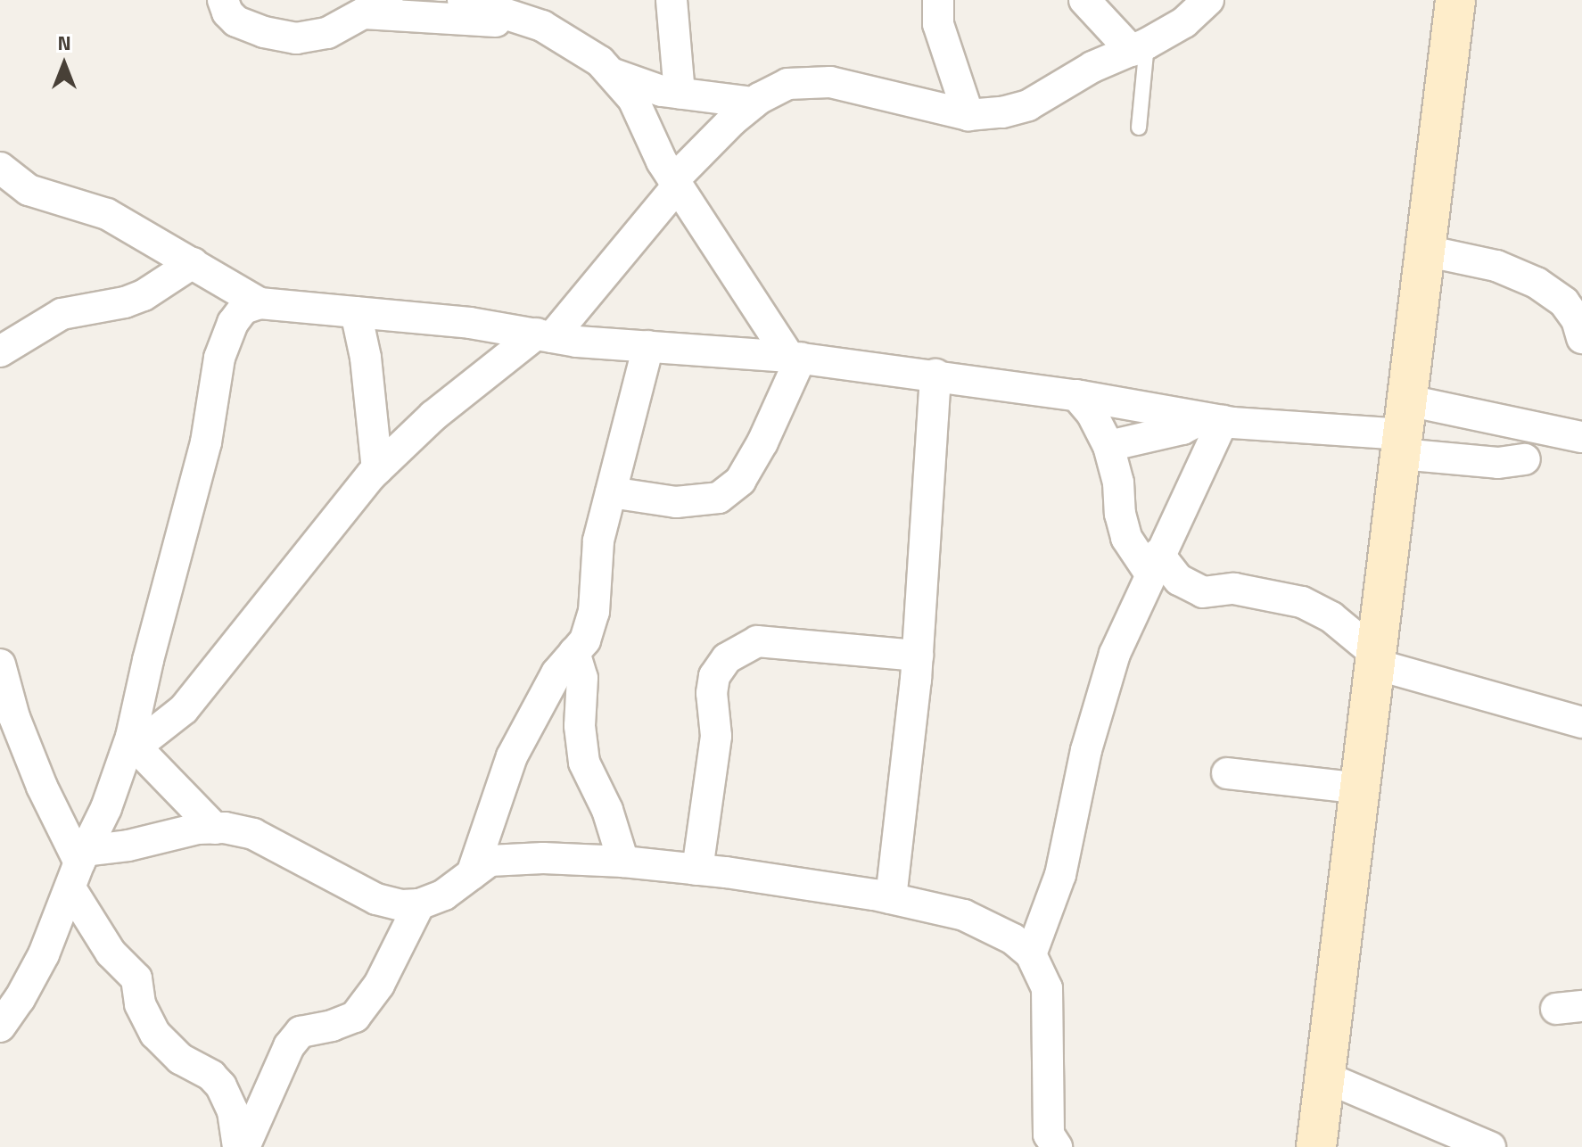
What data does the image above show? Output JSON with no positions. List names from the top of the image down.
{
  "north": "top"
}
